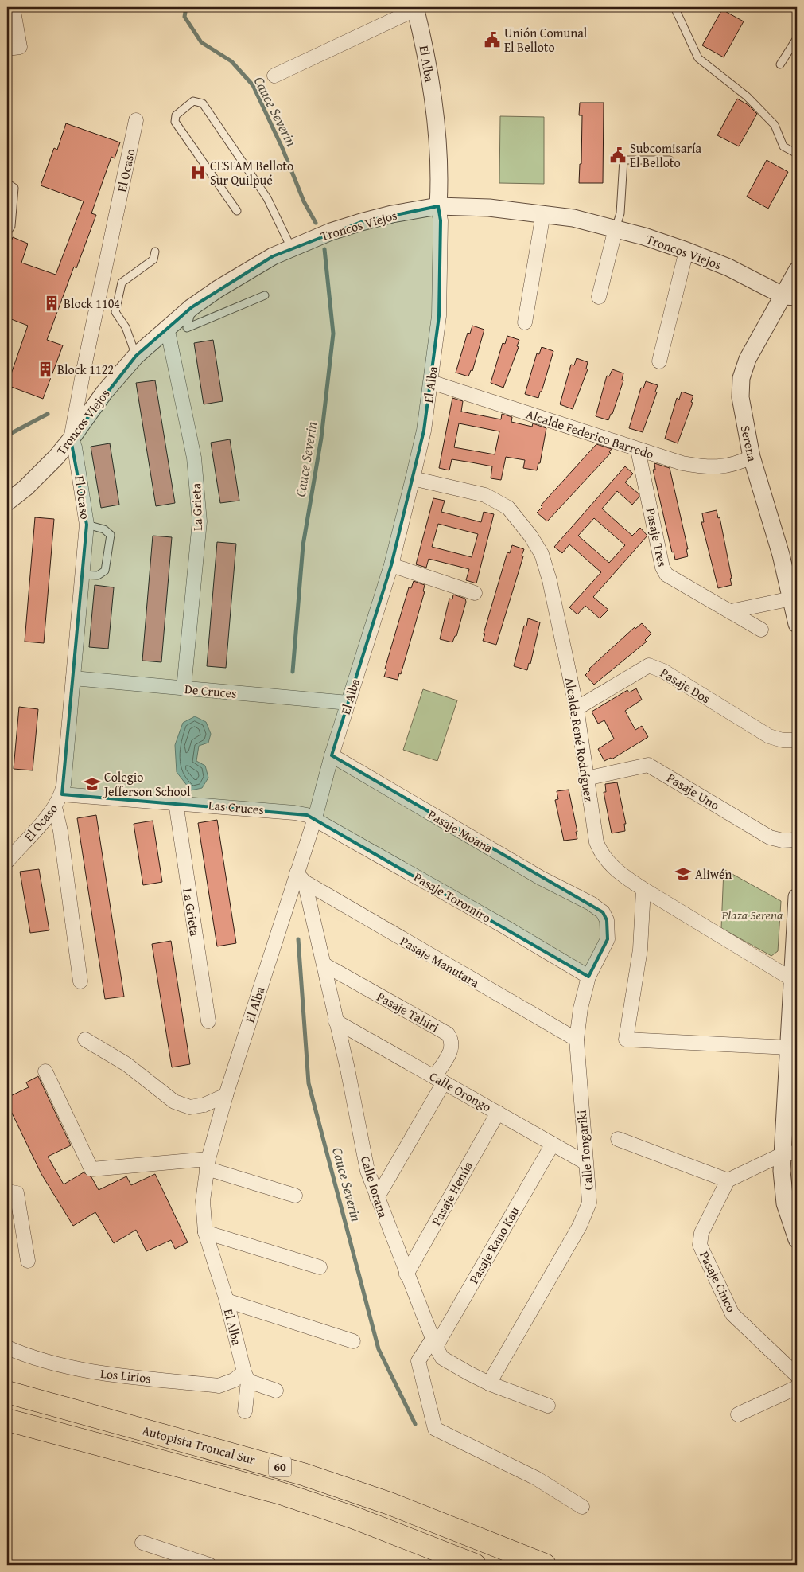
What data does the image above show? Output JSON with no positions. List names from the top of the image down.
{
  "streets": {
    "highway": ["Autopista Troncal Sur", "60"],
    "street": [
      "El Alba",
      "El Ocaso",
      "Troncos Viejos",
      "Alcalde Federico Barredo",
      "Serena",
      "La Grieta",
      "Pasaje Tres",
      "Pasaje Dos",
      "De Cruces",
      "Alcalde René Rodríguez",
      "Pasaje Uno",
      "Las Cruces",
      "Pasaje Moana",
      "Pasaje Toromiro",
      "Pasaje Manutara",
      "Pasaje Tahiri",
      "Calle Orongo",
      "Calle Tongariki",
      "Calle Iorana",
      "Pasaje Henúa",
      "Pasaje Rano Kau",
      "Pasaje Cinco",
      "Los Lirios"
    ]
  },
  "crossings": [
    ["El Alba", "Troncos Viejos"],
    ["El Alba", "Alcalde Federico Barredo"],
    ["El Alba", "De Cruces"],
    ["El Alba", "Alcalde René Rodríguez"],
    ["El Alba", "Las Cruces"],
    ["El Alba", "Pasaje Moana"],
    ["El Alba", "Pasaje Toromiro"],
    ["El Alba", "Pasaje Manutara"],
    ["El Alba", "Calle Iorana"],
    ["El Alba", "Los Lirios"],
    ["El Ocaso", "Troncos Viejos"],
    ["El Ocaso", "De Cruces"],
    ["El Ocaso", "Las Cruces"],
    ["Troncos Viejos", "Serena"],
    ["Troncos Viejos", "La Grieta"],
    ["Alcalde Federico Barredo", "Serena"],
    ["Alcalde Federico Barredo", "Pasaje Tres"],
    ["La Grieta", "De Cruces"],
    ["La Grieta", "Las Cruces"],
    ["Pasaje Dos", "Alcalde René Rodríguez"],
    ["Alcalde René Rodríguez", "Pasaje Uno"],
    ["Las Cruces", "Pasaje Toromiro"],
    ["Pasaje Moana", "Calle Tongariki"],
    ["Pasaje Toromiro", "Calle Tongariki"],
    ["Pasaje Manutara", "Calle Tongariki"],
    ["Pasaje Manutara", "Calle Iorana"],
    ["Pasaje Tahiri", "Calle Orongo"],
    ["Pasaje Tahiri", "Calle Iorana"],
    ["Calle Orongo", "Calle Tongariki"],
    ["Calle Orongo", "Calle Iorana"],
    ["Calle Orongo", "Pasaje Henúa"],
    ["Calle Orongo", "Pasaje Rano Kau"],
    ["Calle Tongariki", "Calle Iorana"],
    ["Calle Iorana", "Pasaje Henúa"],
    ["Calle Iorana", "Pasaje Rano Kau"]
  ],
  "water": ["Cauce Severin"],
  "parks": ["Plaza Serena"],
  "places": {
    "public building": ["Unión Comunal El Belloto", "Subcomisaría El Belloto"],
    "hospital": ["CESFAM Belloto Sur Quilpué"],
    "building": ["Block 1104", "Block 1122"],
    "school or university": ["Colegio Jefferson School", "Aliwén"]
  }
}
